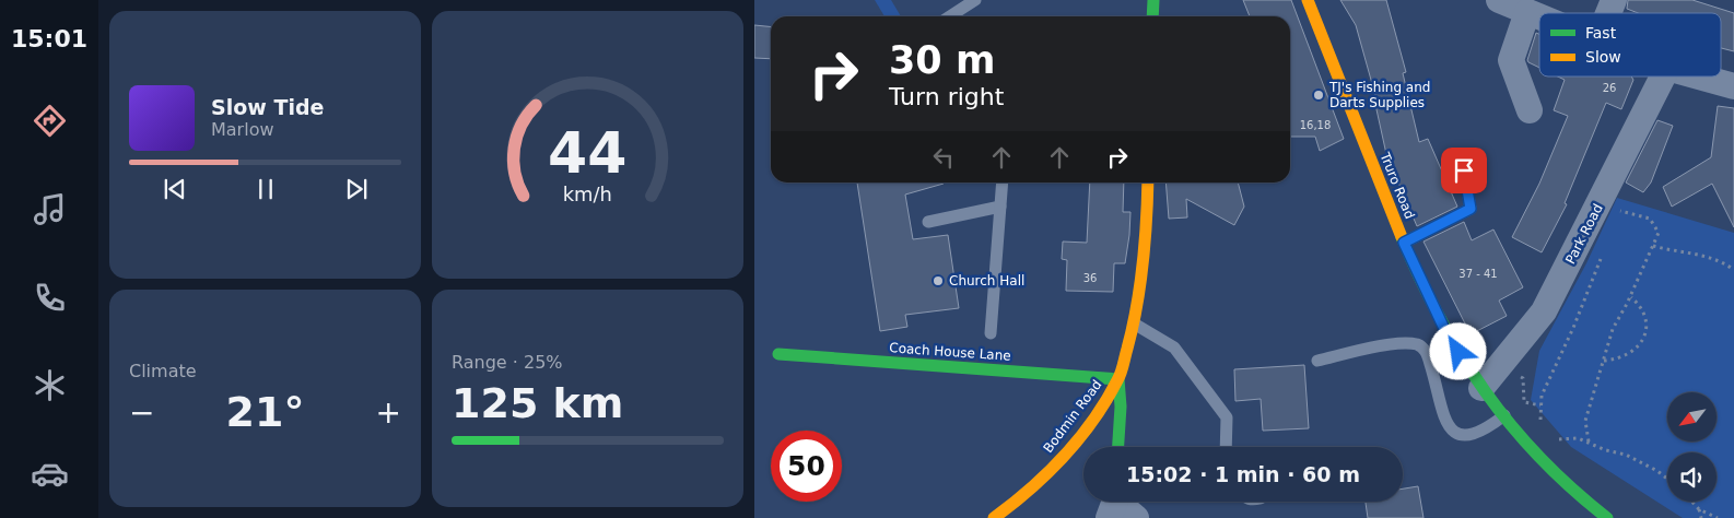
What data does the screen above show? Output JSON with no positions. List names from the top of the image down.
{
  "streets": {
    "main road": ["Truro Road", "Coach House Lane", "Bodmin Road"],
    "street": ["Park Road"]
  },
  "crossings": [
    ["Truro Road", "Park Road"],
    ["Coach House Lane", "Bodmin Road"]
  ],
  "places": ["TJ's Fishing and Darts Supplies", "Church Hall"],
  "house_numbers": [
    "26",
    "16,18",
    "37 - 41",
    "36"
  ],
  "legend": ["Fast", "Slow"],
  "north": "bottom left",
  "page": {
    "tabs": "15:01",
    "turn": ["30 m", "Turn right"],
    "song": ["Slow Tide", "Marlow"],
    "tile": [
      "Climate",
      ["Range · 25%", "125 km"]
    ],
    "heat": ["−", "21°", "+"],
    "limit": "50",
    "trip": "15:02 · 1 min · 60 m",
    "gauge": ["44", "km/h"]
  }
}
